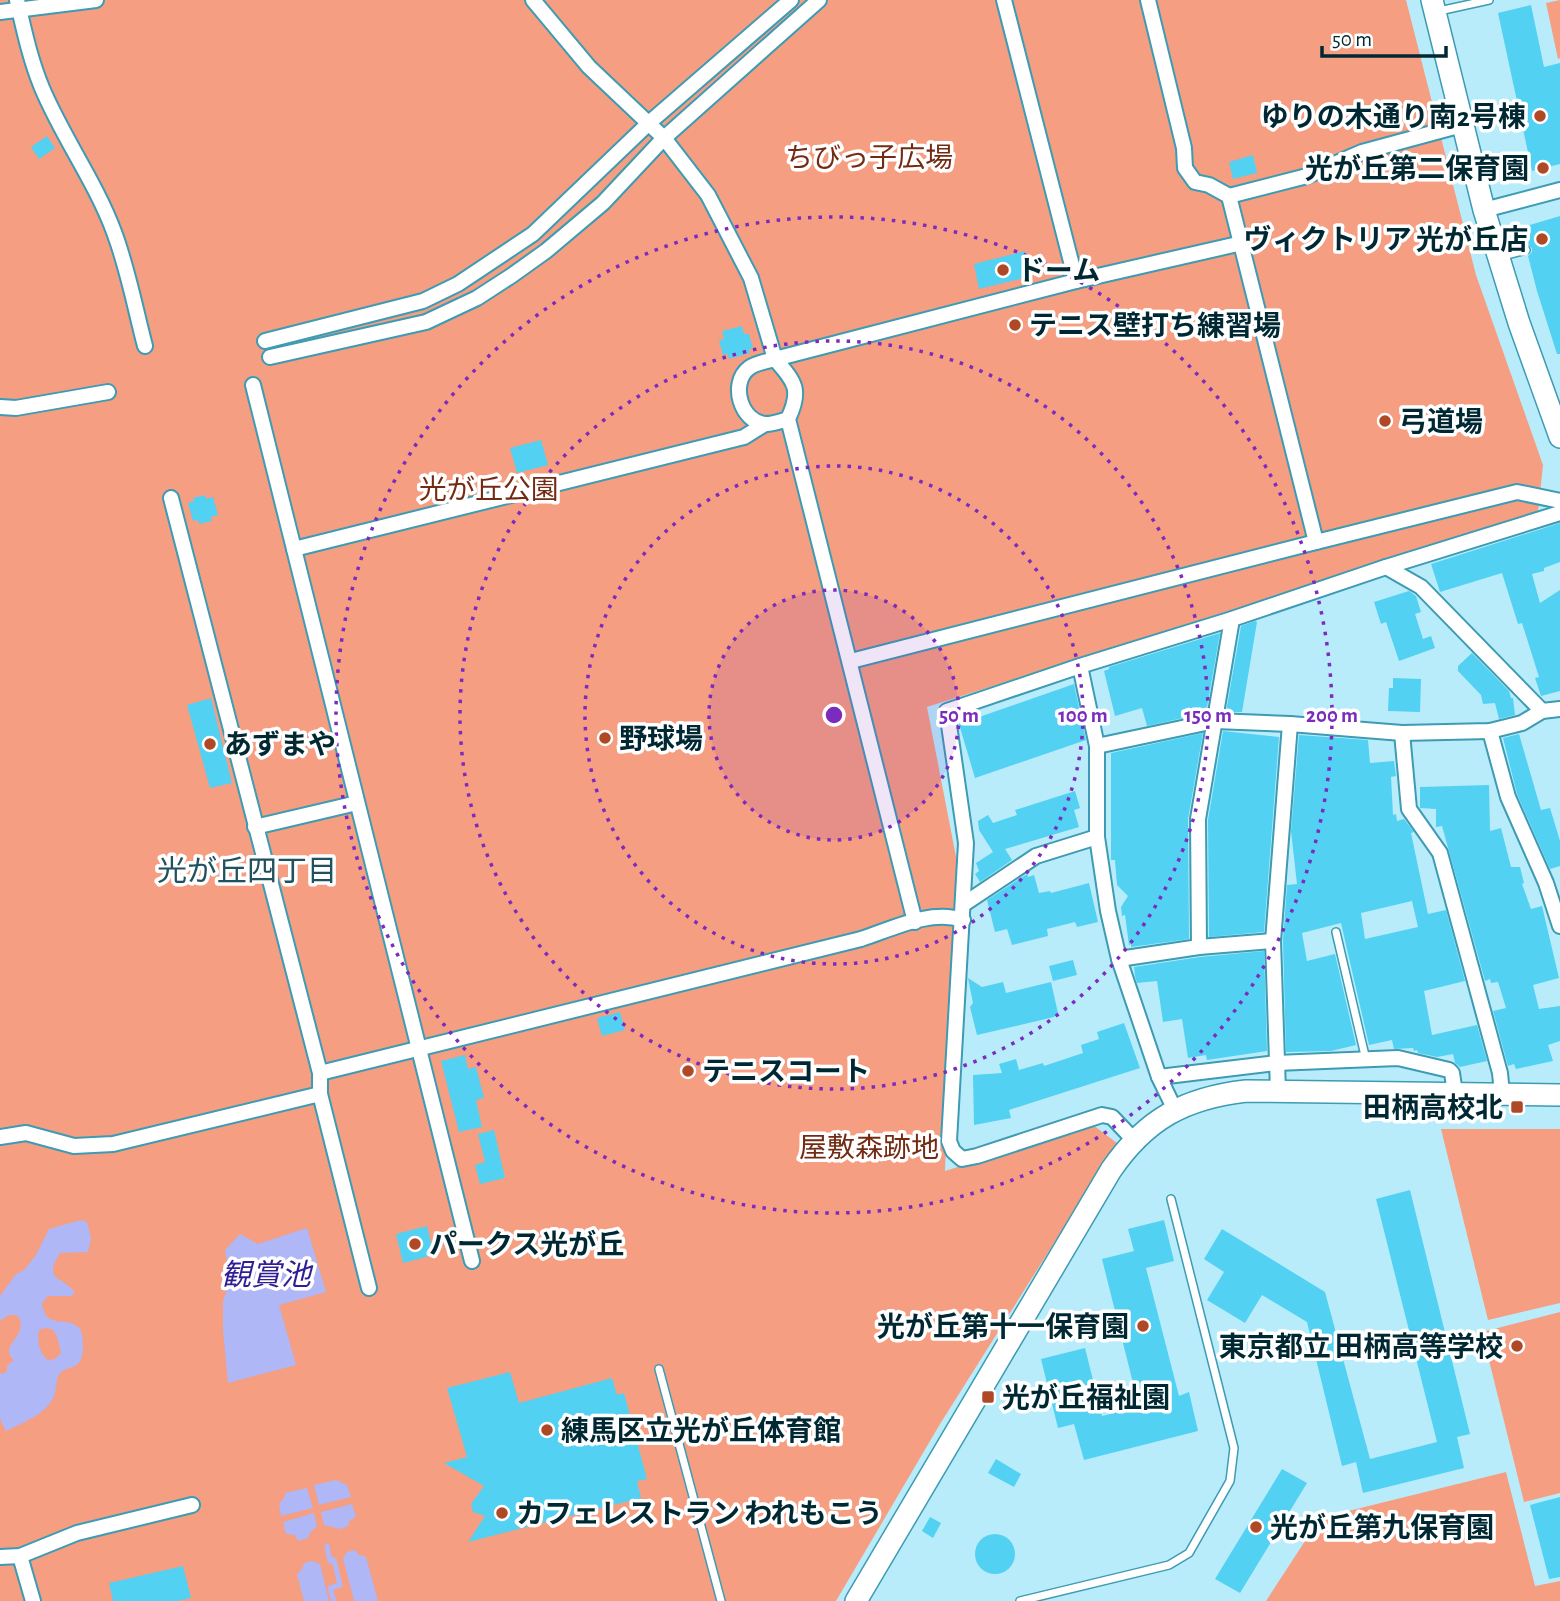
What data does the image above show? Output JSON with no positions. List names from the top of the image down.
{
  "districts": ["光が丘四丁目"],
  "water": ["観賞池"],
  "parks": ["ちびっ子広場", "光が丘公園", "屋敷森跡地"],
  "places": {
    "other": [
      "ゆりの木通り南2号棟",
      "光が丘第二保育園",
      "ヴィクトリア 光が丘店",
      "ドーム",
      "テニス壁打ち練習場",
      "弓道場",
      "野球場",
      "あずまや",
      "テニスコート",
      "パークス光が丘",
      "光が丘第十一保育園",
      "東京都立 田柄高等学校",
      "練馬区立光が丘体育館",
      "カフェレストラン われもこう",
      "光が丘第九保育園"
    ],
    "transit": ["田柄高校北", "光が丘福祉園"]
  },
  "scale_bar": "50 m",
  "rings": [
    "50 m",
    "100 m",
    "150 m",
    "200 m"
  ]
}
